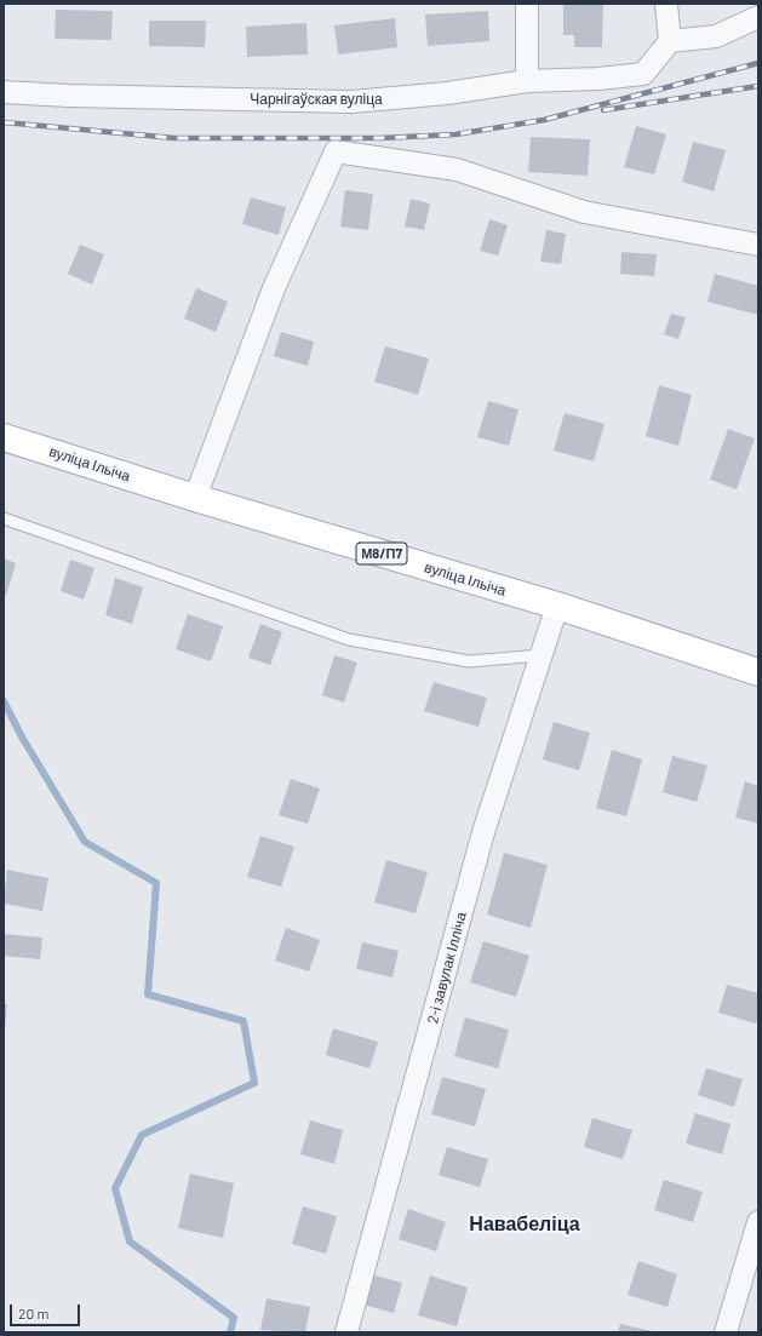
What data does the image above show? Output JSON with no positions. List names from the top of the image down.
{
  "streets": {
    "main road": ["вуліца Ільіча", "М8/П7"],
    "street": ["Чарнігаўская вуліца", "2-і завулак Ілліча"]
  },
  "crossings": [
    ["вуліца Ільіча", "2-і завулак Ілліча"]
  ],
  "districts": ["Навабеліца"],
  "scale_bar": "20 m"
}
